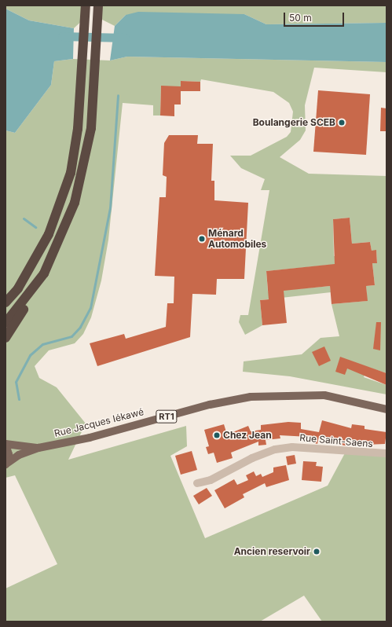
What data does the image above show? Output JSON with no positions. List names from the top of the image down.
{
  "streets": {
    "main road": ["RT1", "Rue Jacques Iékawé"],
    "street": ["Rue Saint-Saens"]
  },
  "places": [
    "Boulangerie SCEB",
    "Ménard Automobiles",
    "Chez Jean",
    "Ancien reservoir"
  ],
  "scale_bar": "50 m"
}
